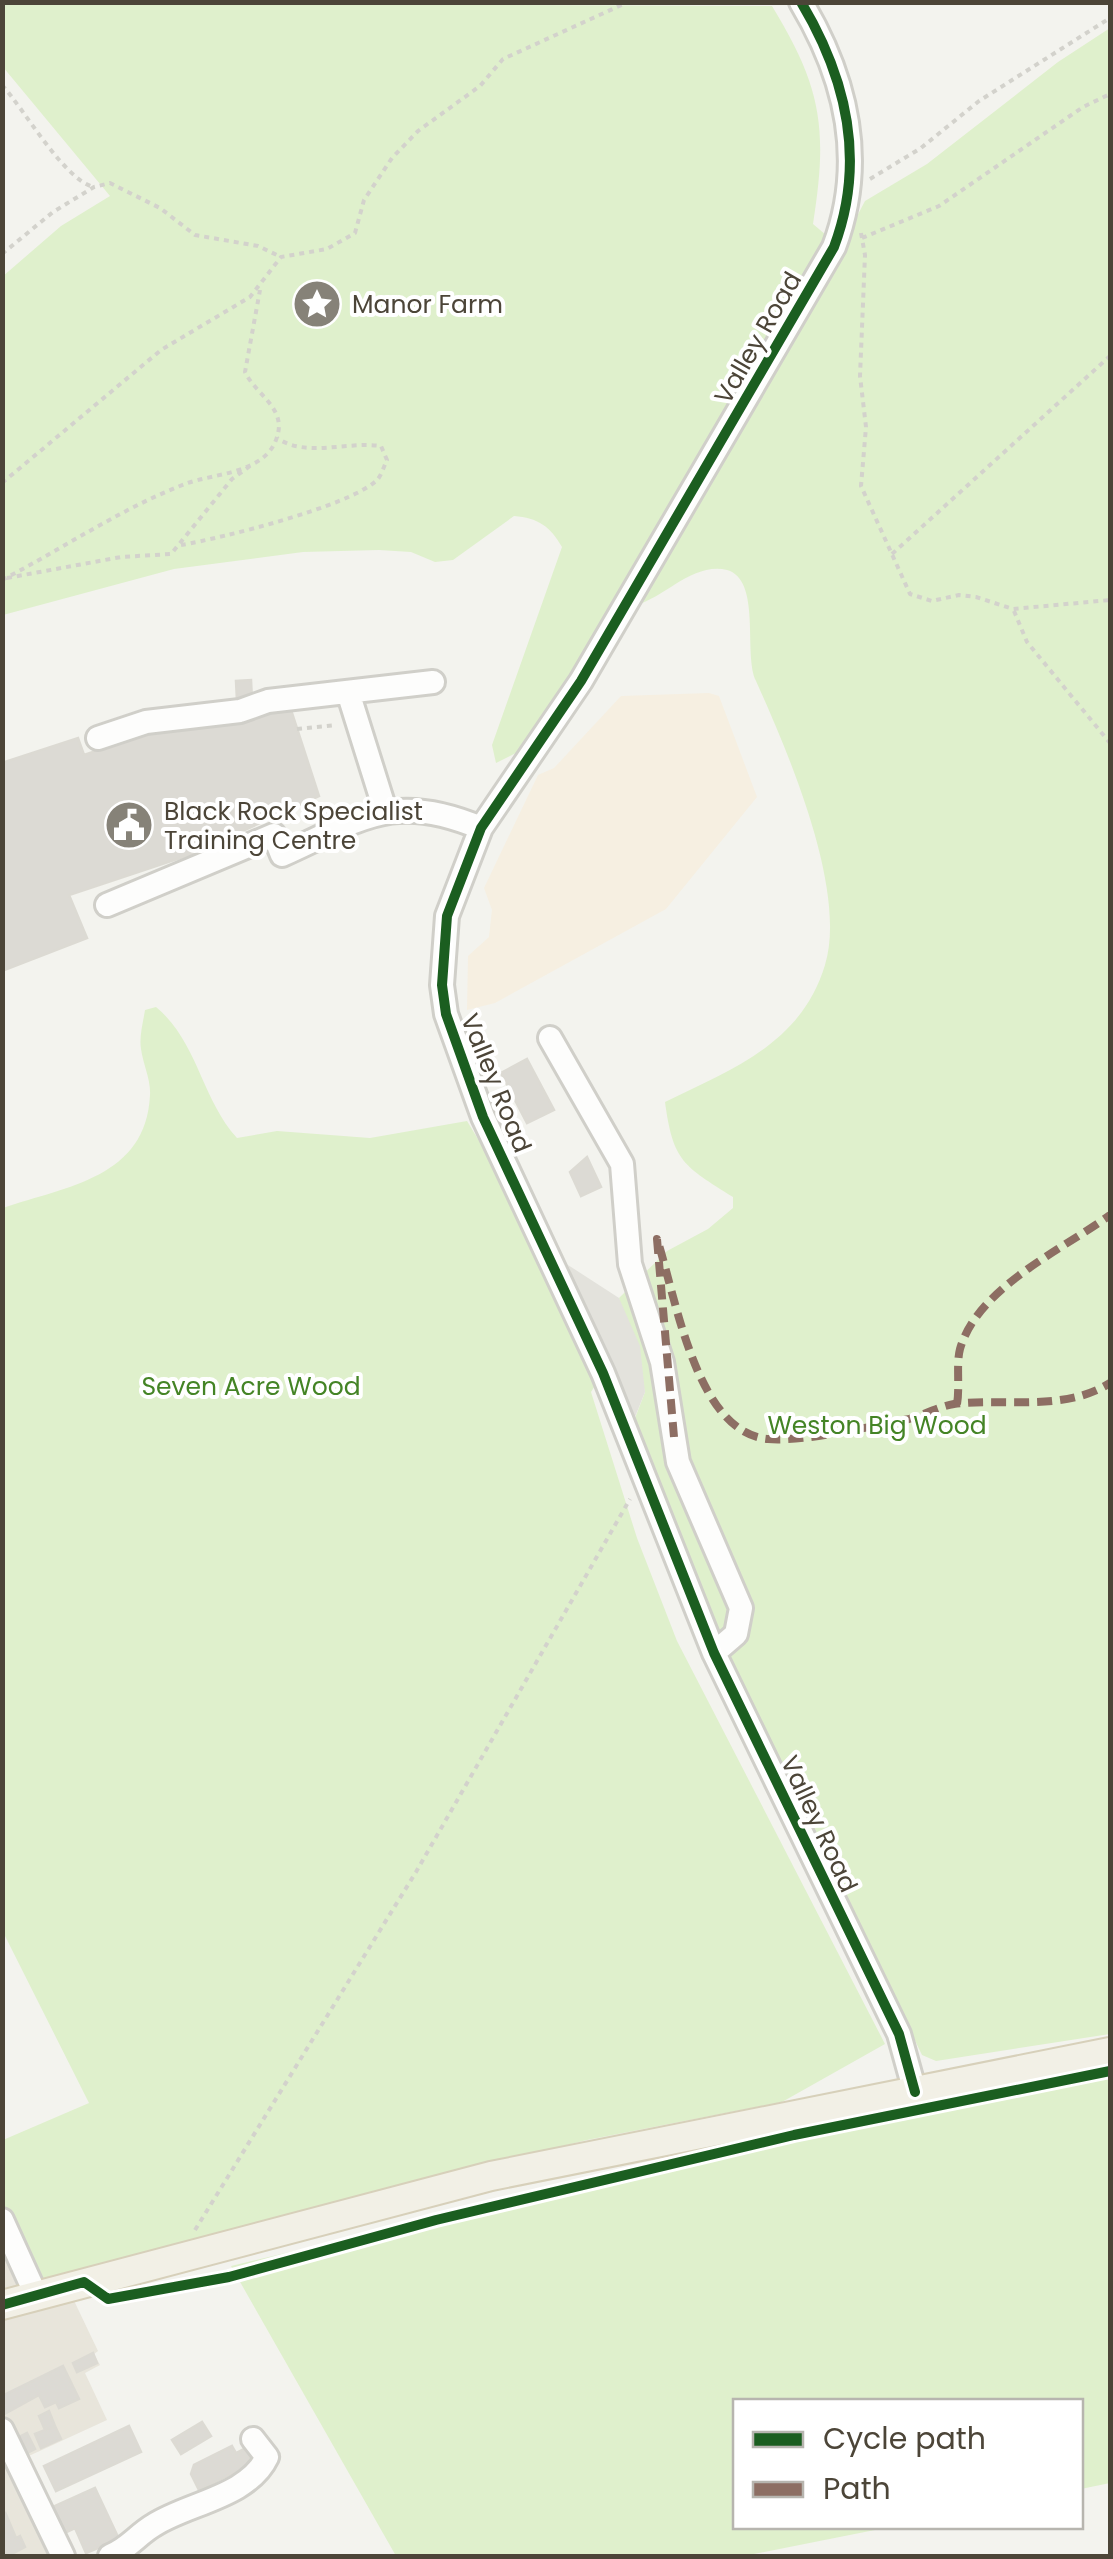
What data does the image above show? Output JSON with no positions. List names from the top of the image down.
{
  "streets": {
    "street": ["Valley Road"]
  },
  "parks": ["Seven Acre Wood", "Weston Big Wood"],
  "places": {
    "place": ["Manor Farm"],
    "public building": ["Black Rock Specialist Training Centre"]
  },
  "legend": ["Cycle path", "Path"]
}
